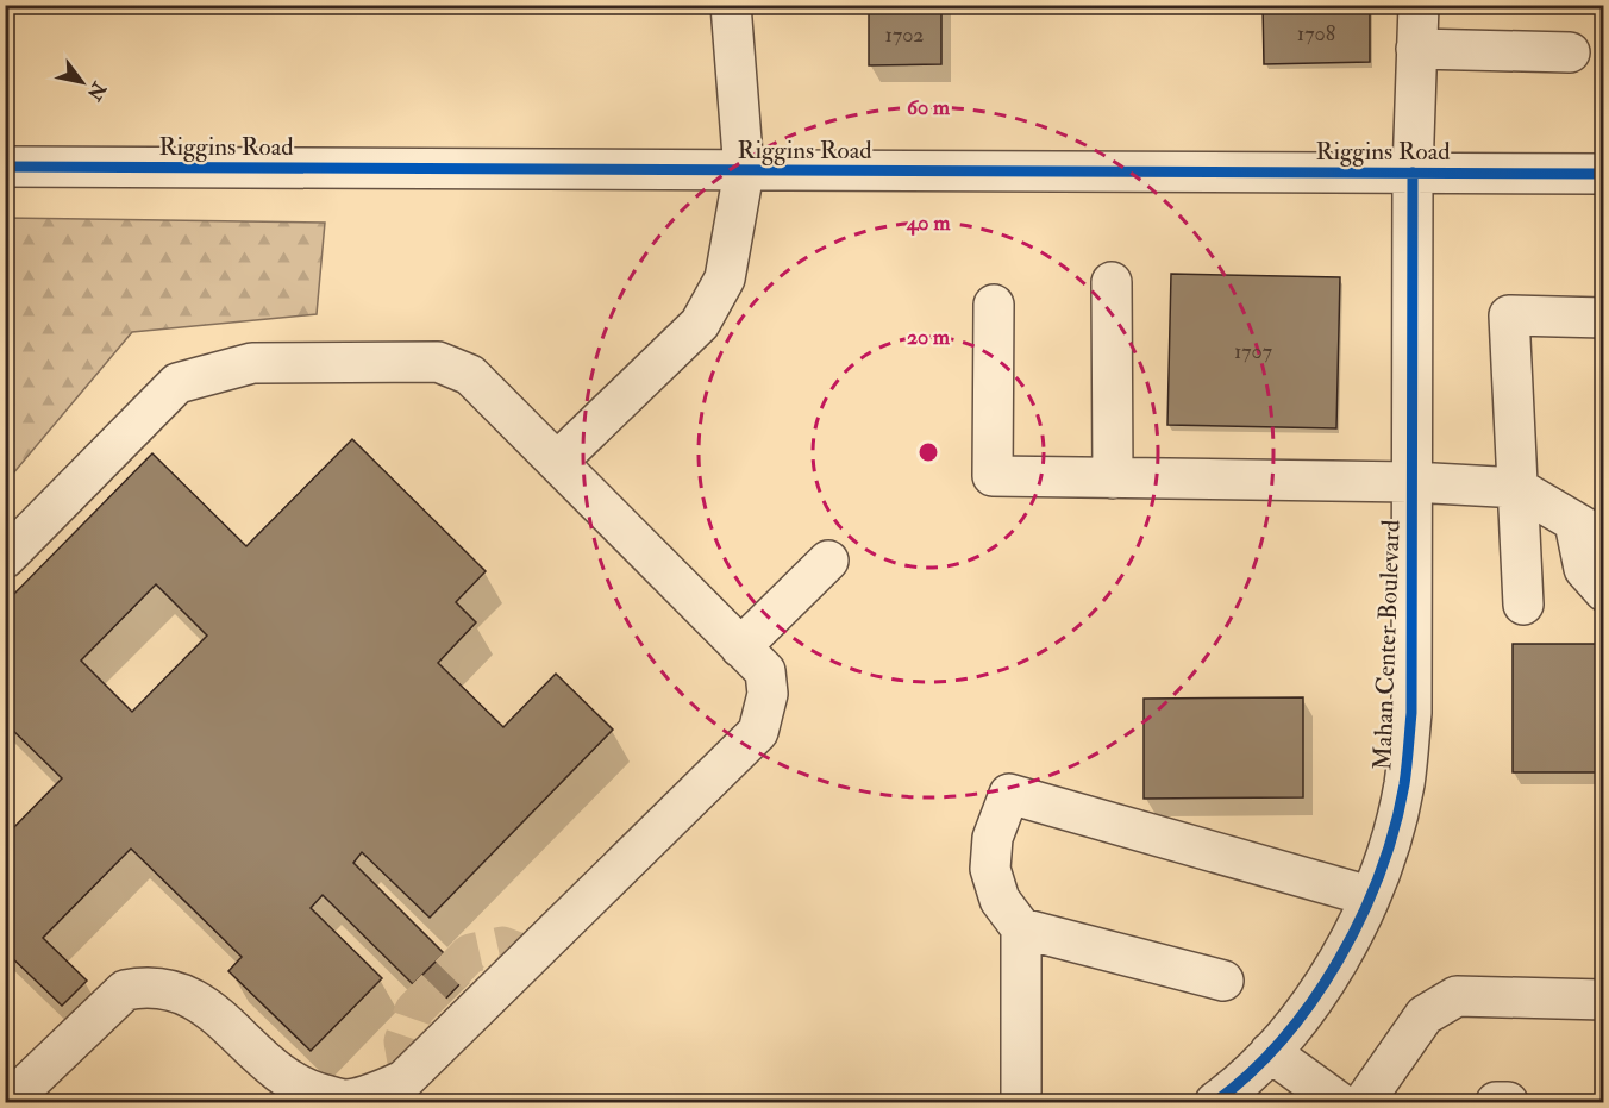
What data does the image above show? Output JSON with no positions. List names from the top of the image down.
{
  "streets": {
    "street": ["Riggins Road", "Mahan Center Boulevard"]
  },
  "crossings": [
    ["Riggins Road", "Mahan Center Boulevard"]
  ],
  "house_numbers": ["1708", "1702", "1707"],
  "north": "bottom right",
  "rings": ["60 m", "40 m", "20 m"]
}
